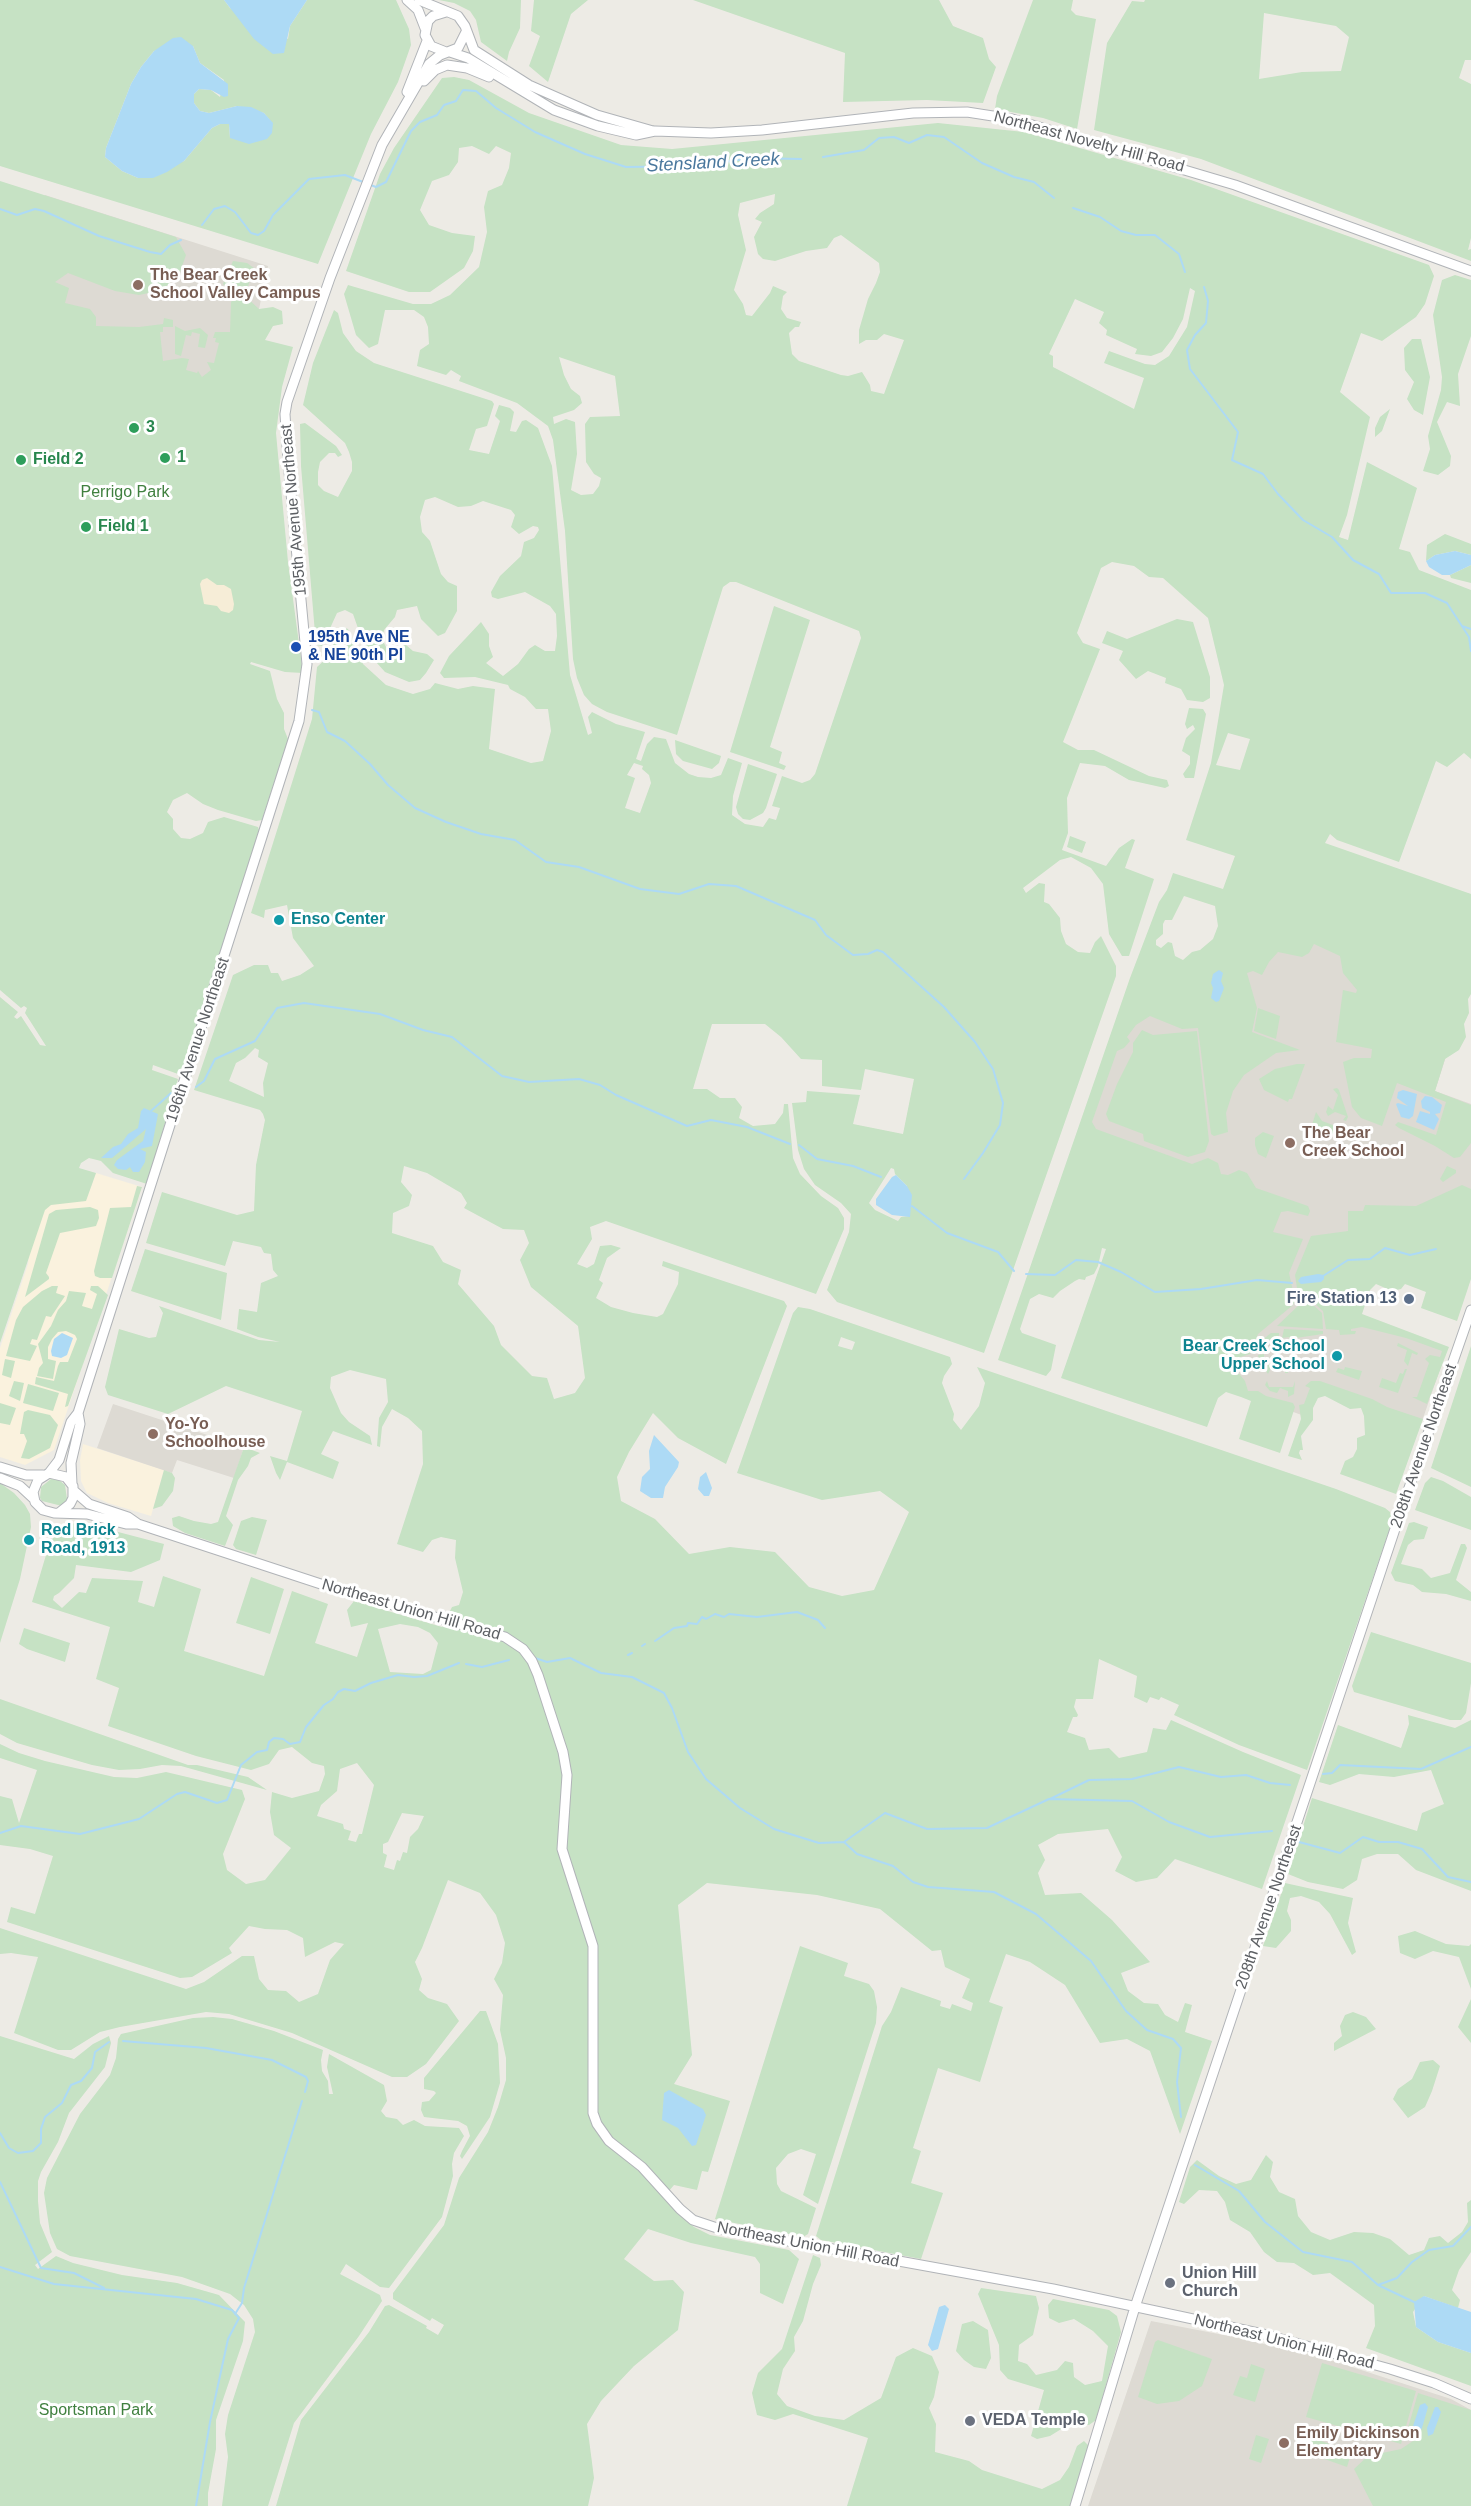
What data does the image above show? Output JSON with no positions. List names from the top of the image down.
{
  "streets": {
    "street": [
      "Northeast Novelty Hill Road",
      "195th Avenue Northeast",
      "196th Avenue Northeast",
      "208th Avenue Northeast",
      "Northeast Union Hill Road"
    ]
  },
  "crossings": [
    ["195th Avenue Northeast", "196th Avenue Northeast"],
    ["196th Avenue Northeast", "Northeast Union Hill Road"],
    ["208th Avenue Northeast", "Northeast Union Hill Road"]
  ],
  "water": ["Stensland Creek"],
  "parks": ["Perrigo Park", "Sportsman Park"],
  "places": [
    "The Bear Creek School Valley Campus",
    "3",
    "1",
    "Field 2",
    "Field 1",
    "195th Ave NE & NE 90th Pl",
    "Enso Center",
    "The Bear Creek School",
    "Fire Station 13",
    "Bear Creek School Upper School",
    "Yo-Yo Schoolhouse",
    "Red Brick Road, 1913",
    "Union Hill Church",
    "VEDA Temple",
    "Emily Dickinson Elementary"
  ]
}
